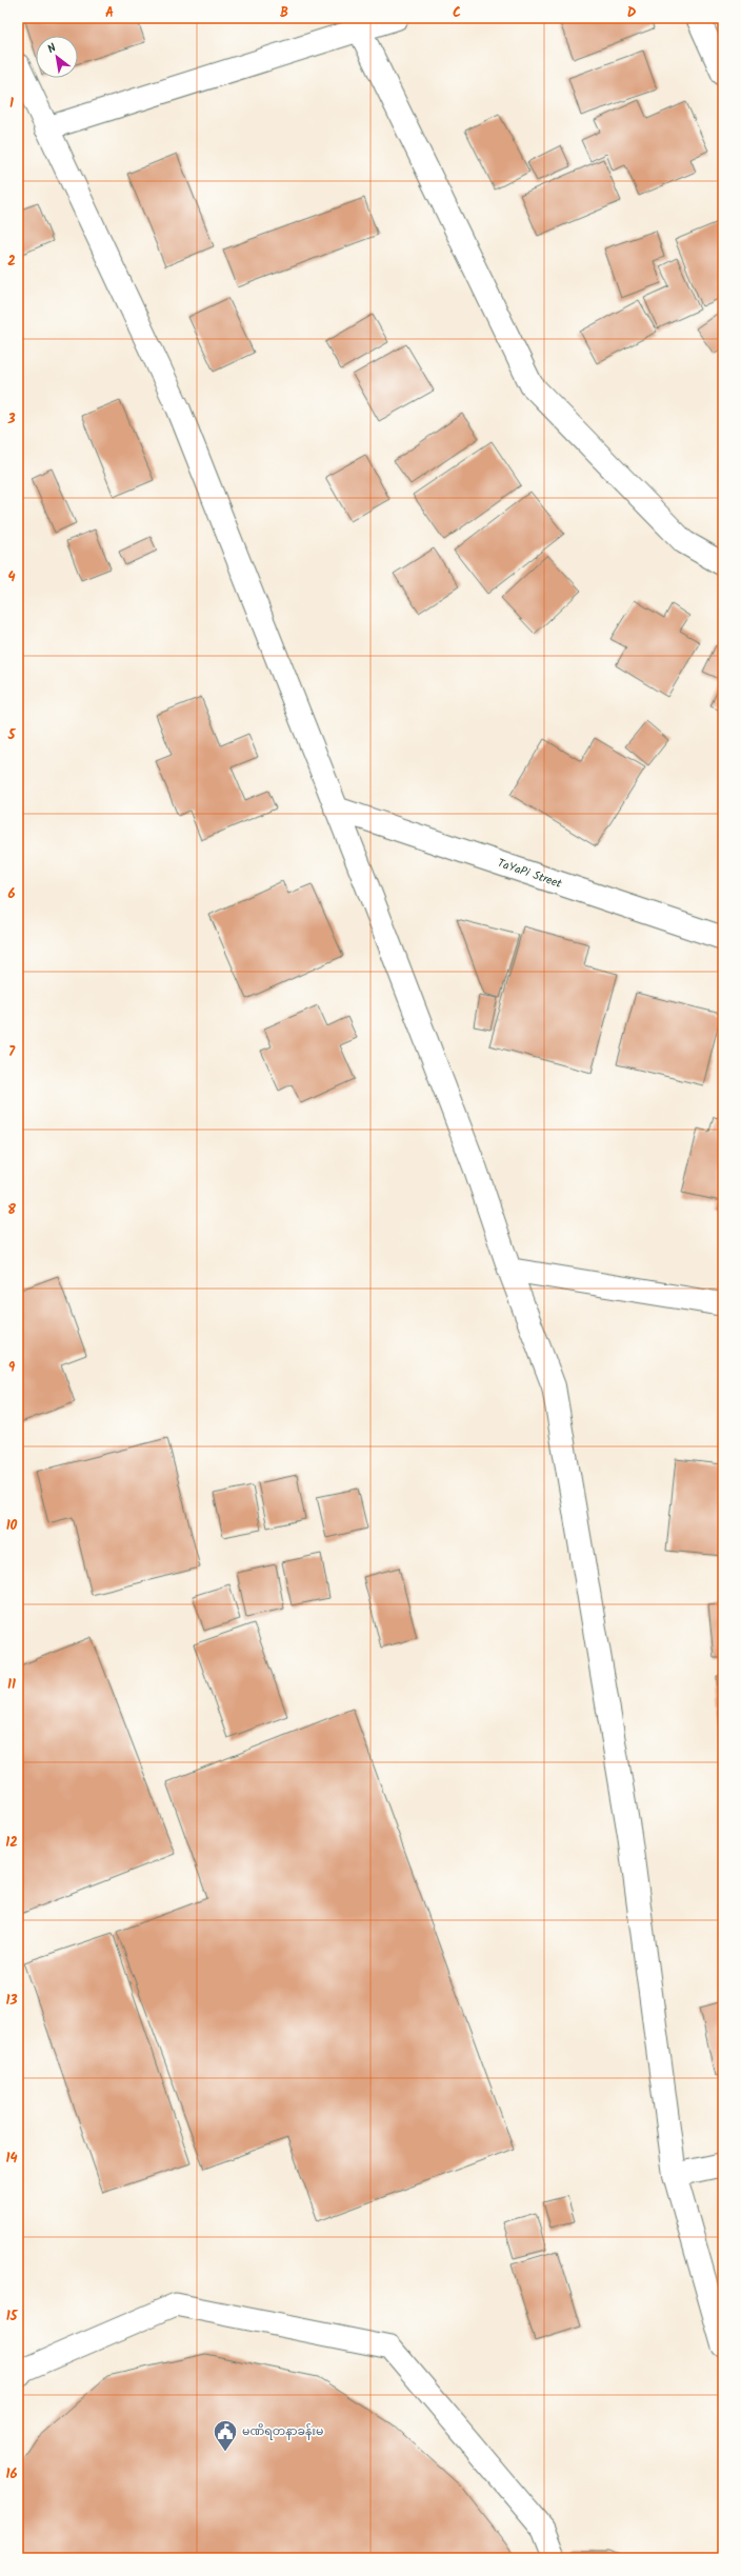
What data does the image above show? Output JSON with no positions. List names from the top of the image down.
{
  "streets": {
    "street": ["TaYaPi Street"]
  },
  "places": {
    "public building": ["မဏိရတနာခန်းမ"]
  },
  "north": "top left",
  "grid": {
    "columns": [
      "A",
      "B",
      "C",
      "D"
    ],
    "rows": [
      "1",
      "2",
      "3",
      "4",
      "5",
      "6",
      "7",
      "8",
      "9",
      "10",
      "11",
      "12",
      "13",
      "14",
      "15",
      "16"
    ]
  }
}
